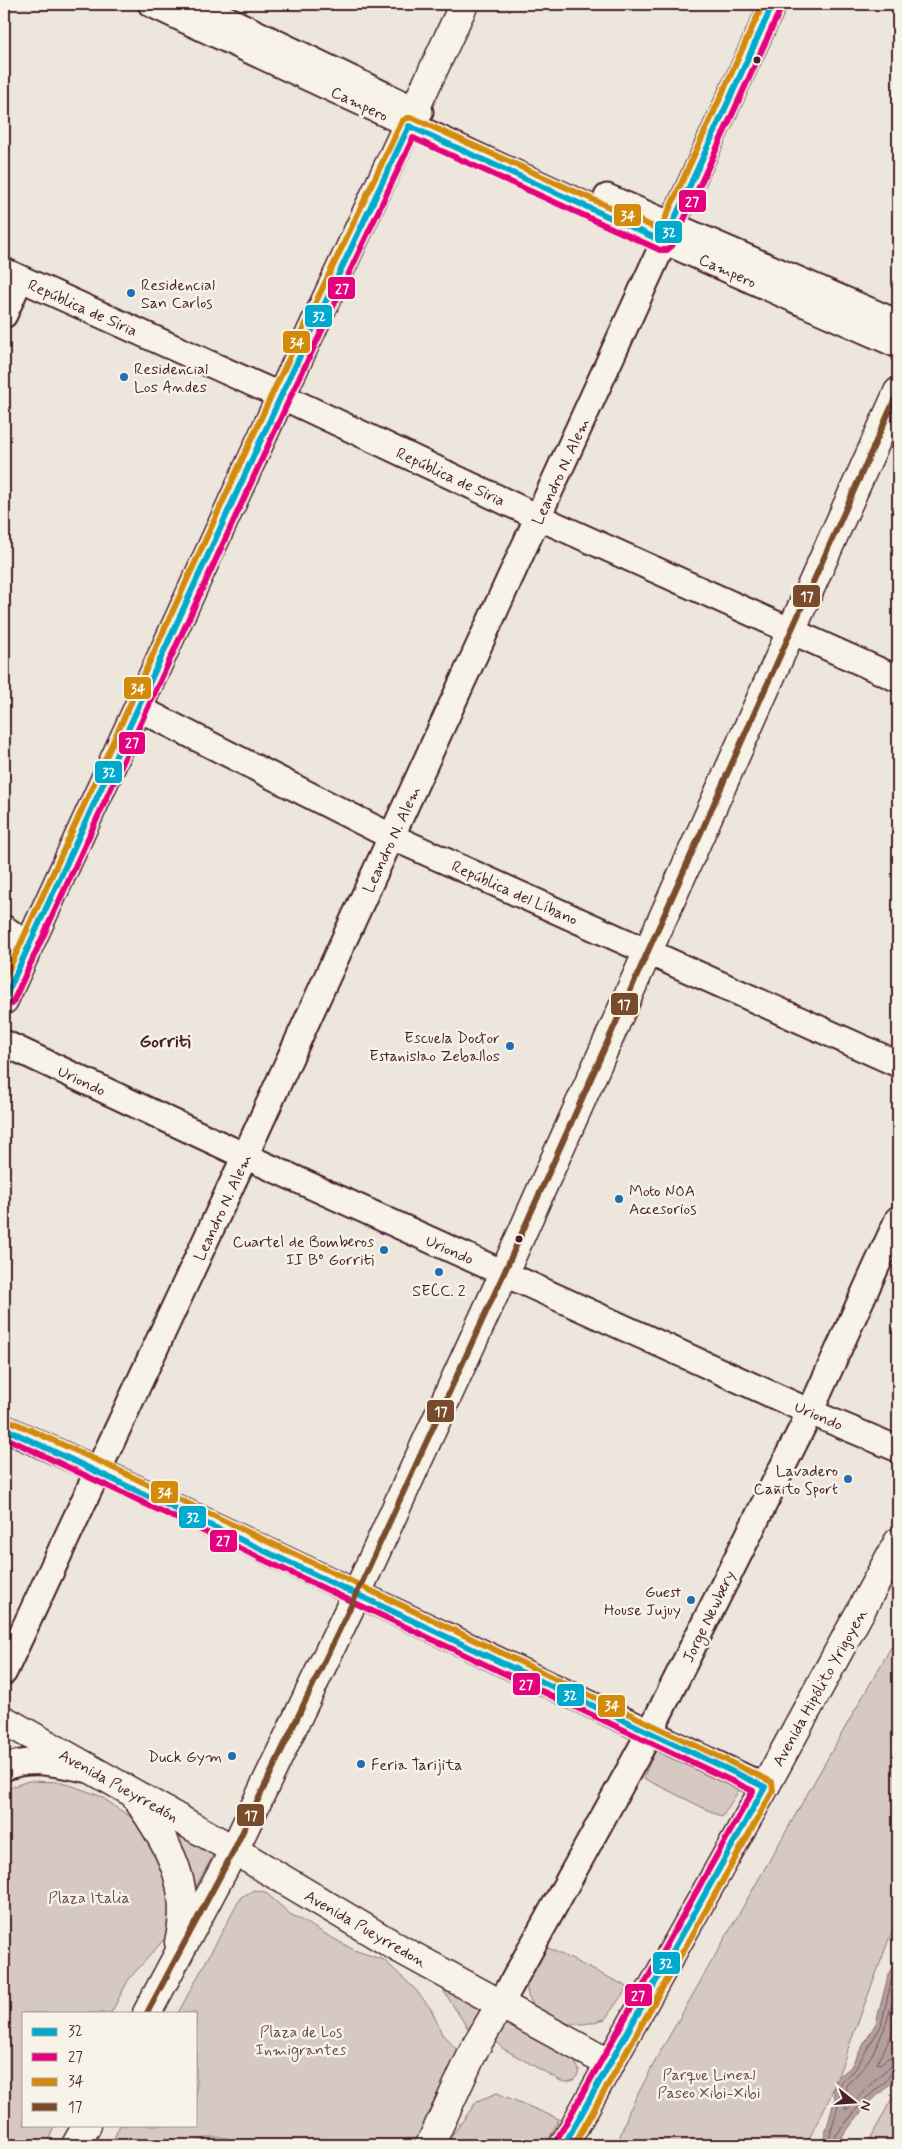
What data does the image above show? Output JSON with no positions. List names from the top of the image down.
{
  "streets": {
    "main road": ["Avenida Hipólito Yrigoyen", "Avenida Pueyrredón", "Avenida Pueyrredon"],
    "street": [
      "Campero",
      "República de Siria",
      "Leandro N. Alem",
      "República del Líbano",
      "Uriondo",
      "Jorge Newbery"
    ]
  },
  "crossings": [
    ["Campero", "Leandro N. Alem"],
    ["República de Siria", "Leandro N. Alem"],
    ["Leandro N. Alem", "República del Líbano"],
    ["Leandro N. Alem", "Uriondo"],
    ["Uriondo", "Jorge Newbery"],
    ["Jorge Newbery", "Avenida Pueyrredon"],
    ["Avenida Hipólito Yrigoyen", "Avenida Pueyrredon"],
    ["Avenida Pueyrredón", "Avenida Pueyrredon"]
  ],
  "districts": ["Gorriti"],
  "parks": ["Plaza Italia", "Plaza de Los Inmigrantes", "Parque Lineal Paseo Xibi-Xibi"],
  "places": [
    "Residencial San Carlos",
    "Residencial Los Andes",
    "Escuela Doctor Estanislao Zeballos",
    "Moto NOA Accesorios",
    "Cuartel de Bomberos II Bº Gorriti",
    "SECC. 2",
    "Lavadero Cañito Sport",
    "Guest House Jujuy",
    "Duck Gym",
    "Feria Tarijita"
  ],
  "lines": [
    "transit line 32",
    "transit line 34",
    "transit line 27",
    "transit line 17"
  ],
  "legend": [
    "32",
    "27",
    "34",
    "17"
  ],
  "north": "right"
}
